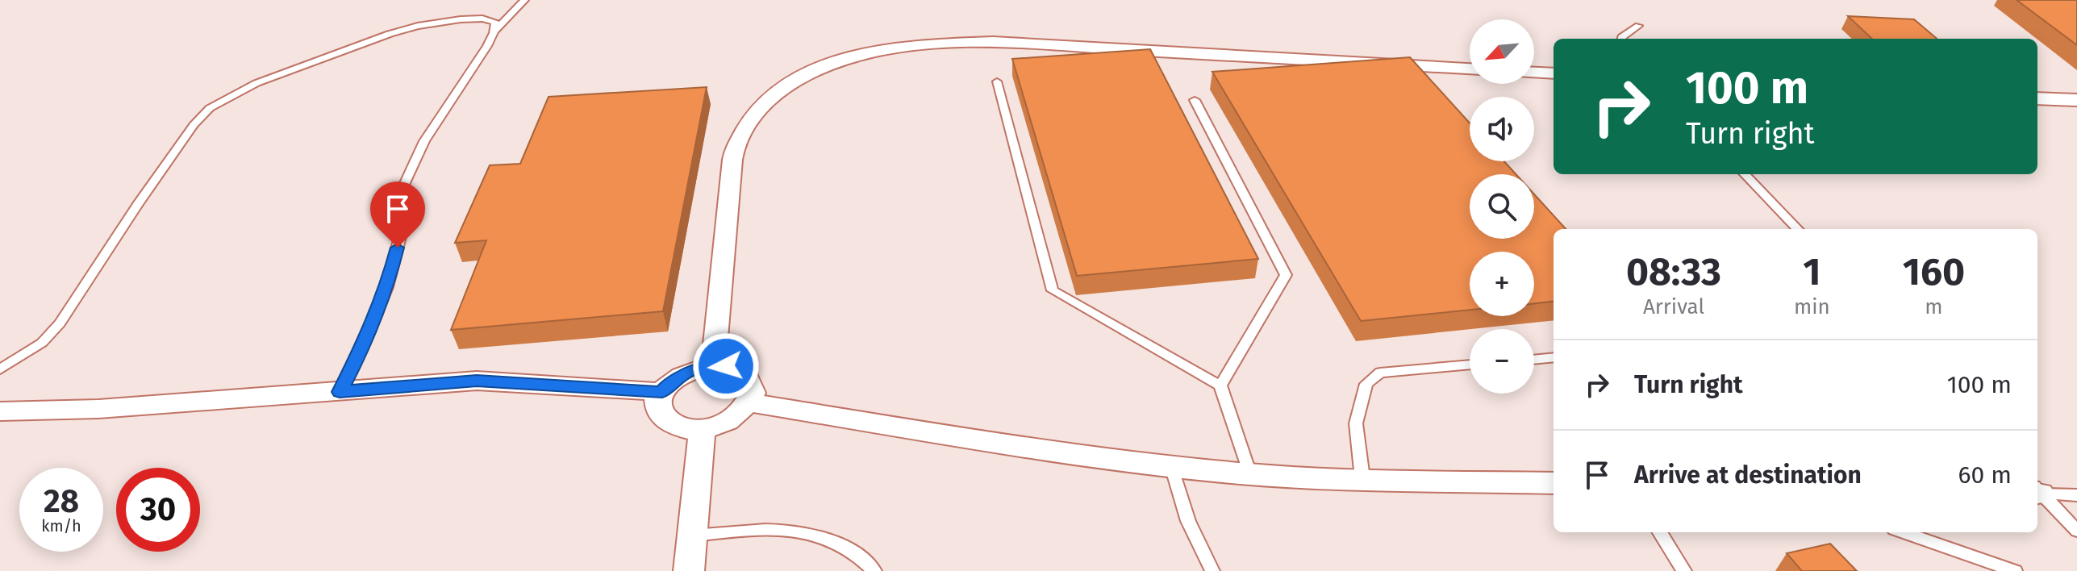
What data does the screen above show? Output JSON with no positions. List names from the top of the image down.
{
  "north": "bottom left",
  "page": {
    "map_buttons": ["+", "−"],
    "turn": ["100 m", "Turn right"],
    "eta": [
      "08:33",
      "Arrival",
      "1",
      "min",
      "160",
      "m"
    ],
    "list": [
      {
        "name": "Turn right",
        "value": "100 m"
      },
      {
        "name": "Arrive at destination",
        "value": "60 m"
      }
    ],
    "speed": "28 km/h",
    "limit": "30"
  }
}
